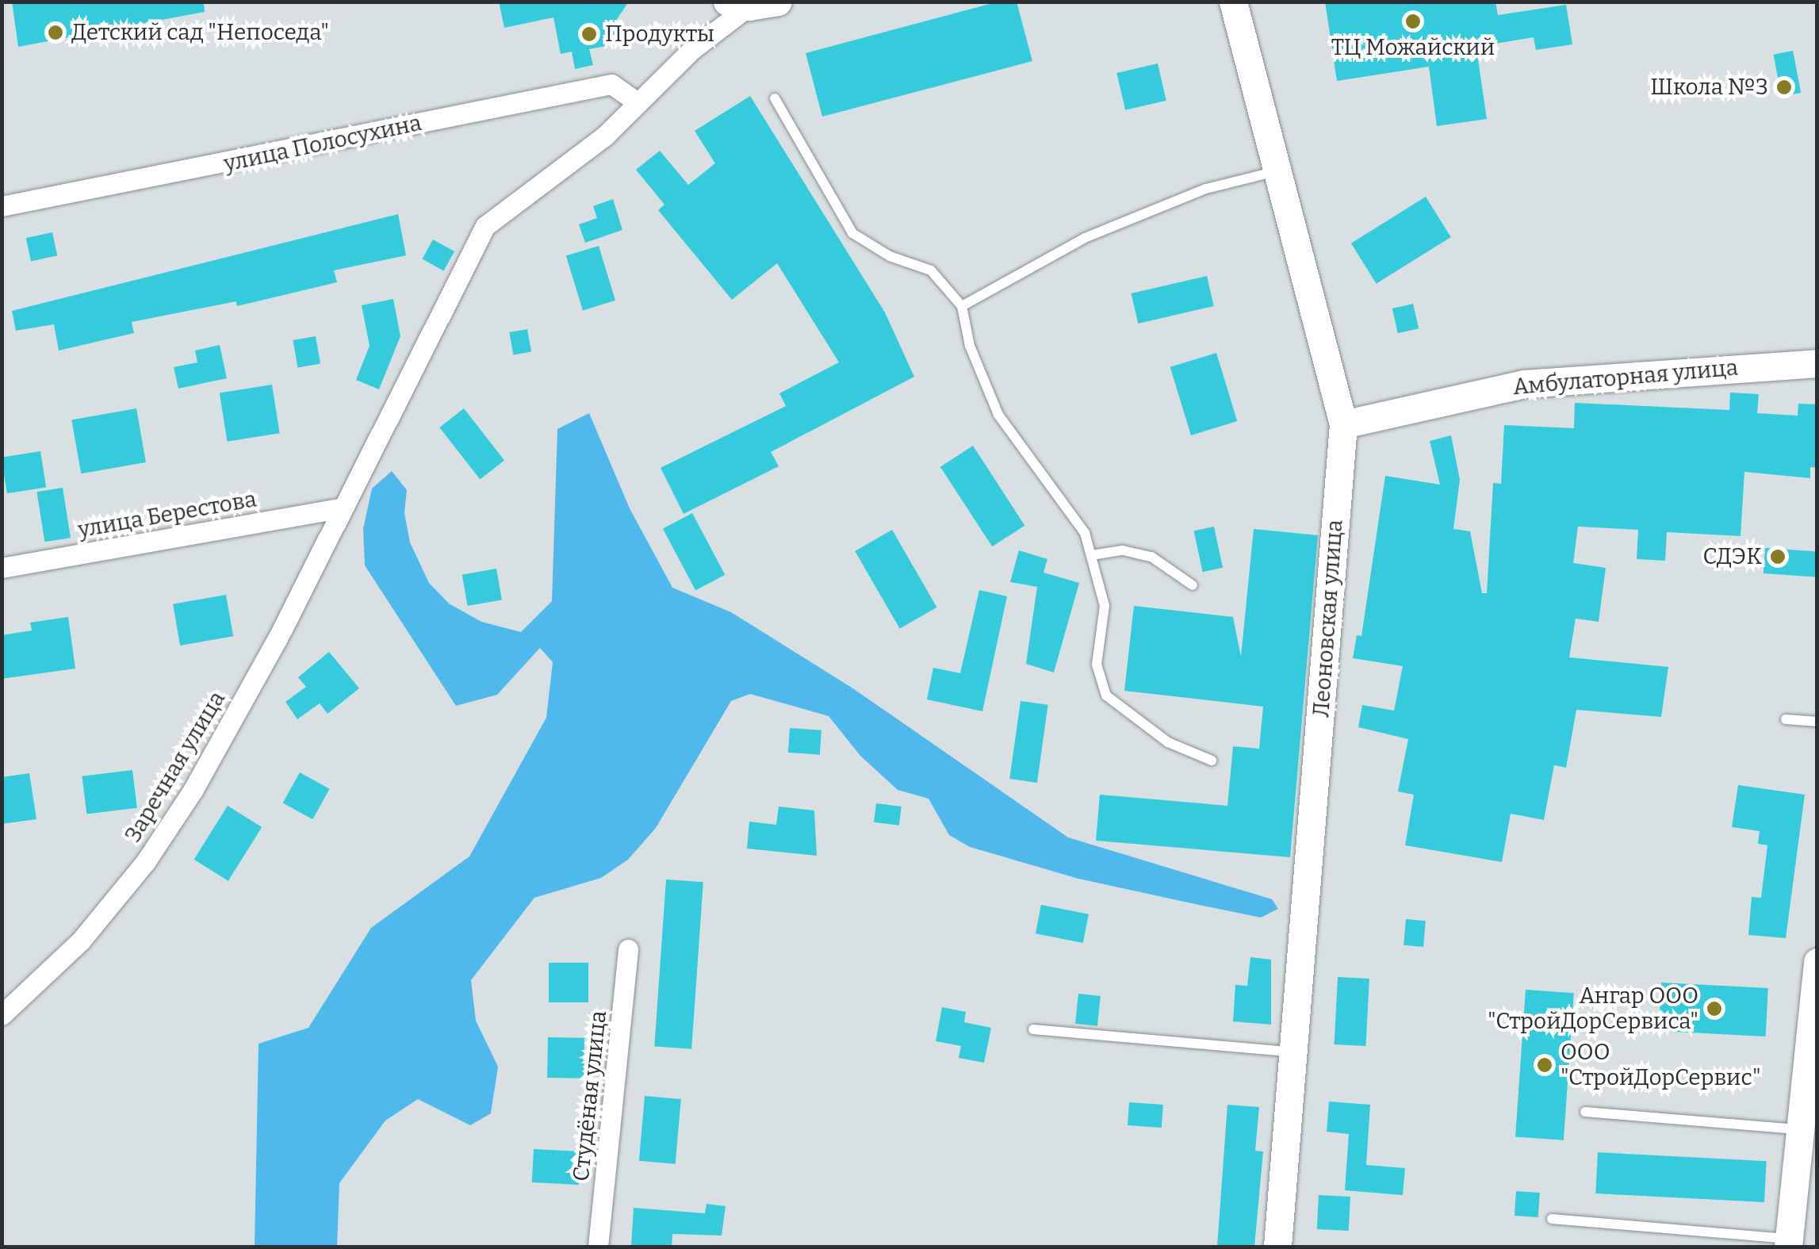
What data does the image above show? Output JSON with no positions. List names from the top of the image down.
{
  "streets": {
    "street": [
      "улица Полосухина",
      "Амбулаторная улица",
      "улица Берестова",
      "Леоновская улица",
      "Заречная улица",
      "Студёная улица"
    ]
  },
  "crossings": [
    ["Амбулаторная улица", "Леоновская улица"],
    ["улица Берестова", "Заречная улица"]
  ],
  "places": [
    "ТЦ Можайский",
    "Детский сад \"Непоседа\"",
    "Продукты",
    "Школа №3",
    "СДЭК",
    "Ангар ООО \"СтройДорСервиса\"",
    "ООО \"СтройДорСервис\""
  ]
}
